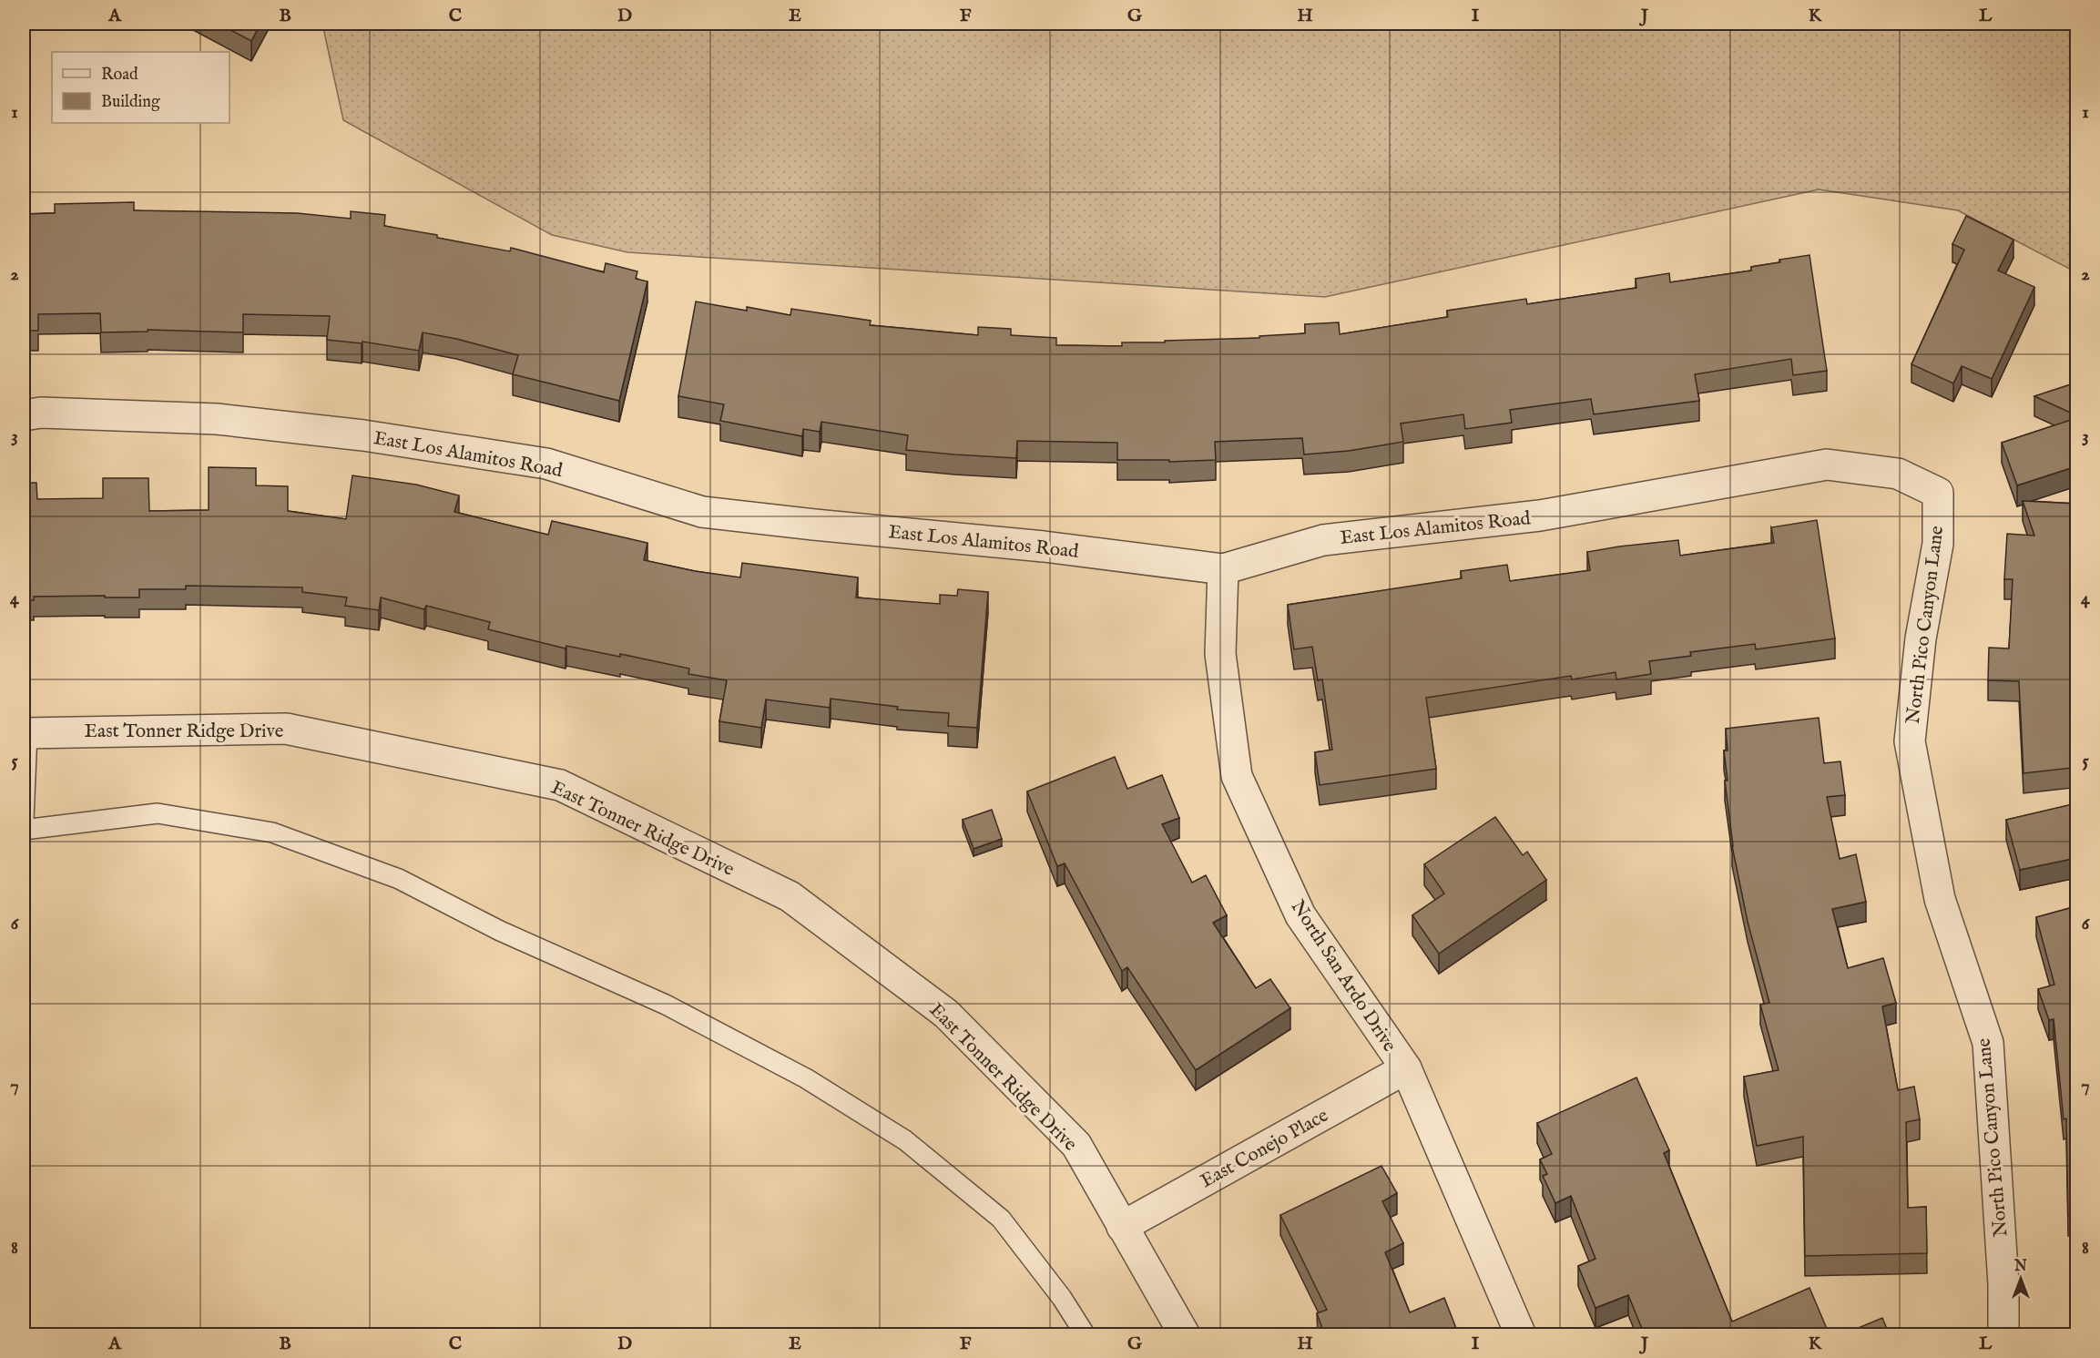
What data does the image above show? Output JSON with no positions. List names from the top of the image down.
{
  "streets": {
    "street": [
      "East Los Alamitos Road",
      "North Pico Canyon Lane",
      "East Tonner Ridge Drive",
      "North San Ardo Drive",
      "East Conejo Place"
    ]
  },
  "crossings": [
    ["East Los Alamitos Road", "North Pico Canyon Lane"],
    ["East Los Alamitos Road", "North San Ardo Drive"],
    ["East Tonner Ridge Drive", "East Conejo Place"],
    ["North San Ardo Drive", "East Conejo Place"]
  ],
  "legend": ["Road", "Building"],
  "north": "top",
  "grid": {
    "columns": [
      "A",
      "B",
      "C",
      "D",
      "E",
      "F",
      "G",
      "H",
      "I",
      "J",
      "K",
      "L"
    ],
    "rows": [
      "1",
      "2",
      "3",
      "4",
      "5",
      "6",
      "7",
      "8"
    ]
  }
}
